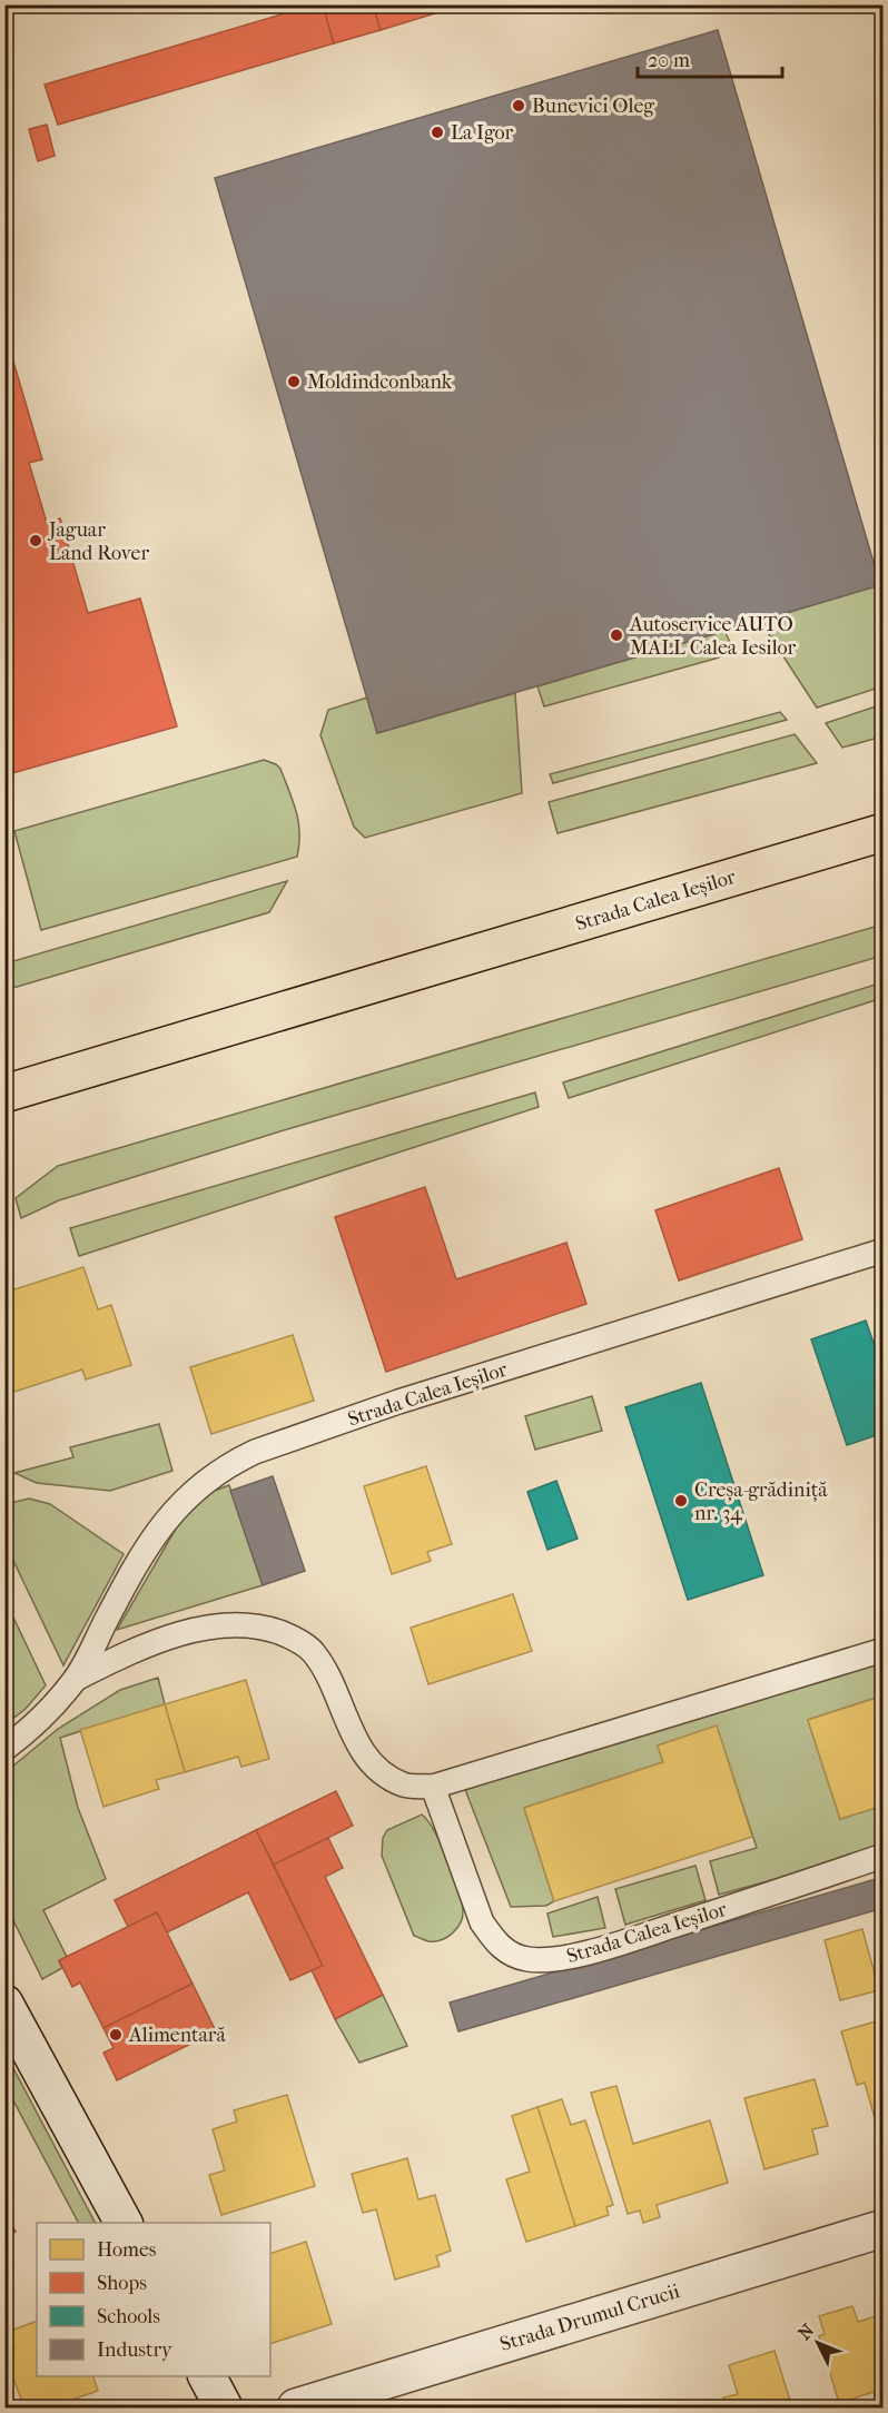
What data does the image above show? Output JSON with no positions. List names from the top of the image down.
{
  "streets": {
    "main road": ["Strada Calea Ieșilor"],
    "street": ["Strada Drumul Crucii"]
  },
  "places": [
    "Bunevici Oleg",
    "La Igor",
    "Moldindconbank",
    "Jaguar Land Rover",
    "Autoservice AUTO MALL Calea Iesilor",
    "Creșa-grădiniță nr. 34",
    "Alimentară"
  ],
  "legend": [
    "Homes",
    "Shops",
    "Schools",
    "Industry"
  ],
  "scale_bar": "20 m",
  "north": "top left"
}
